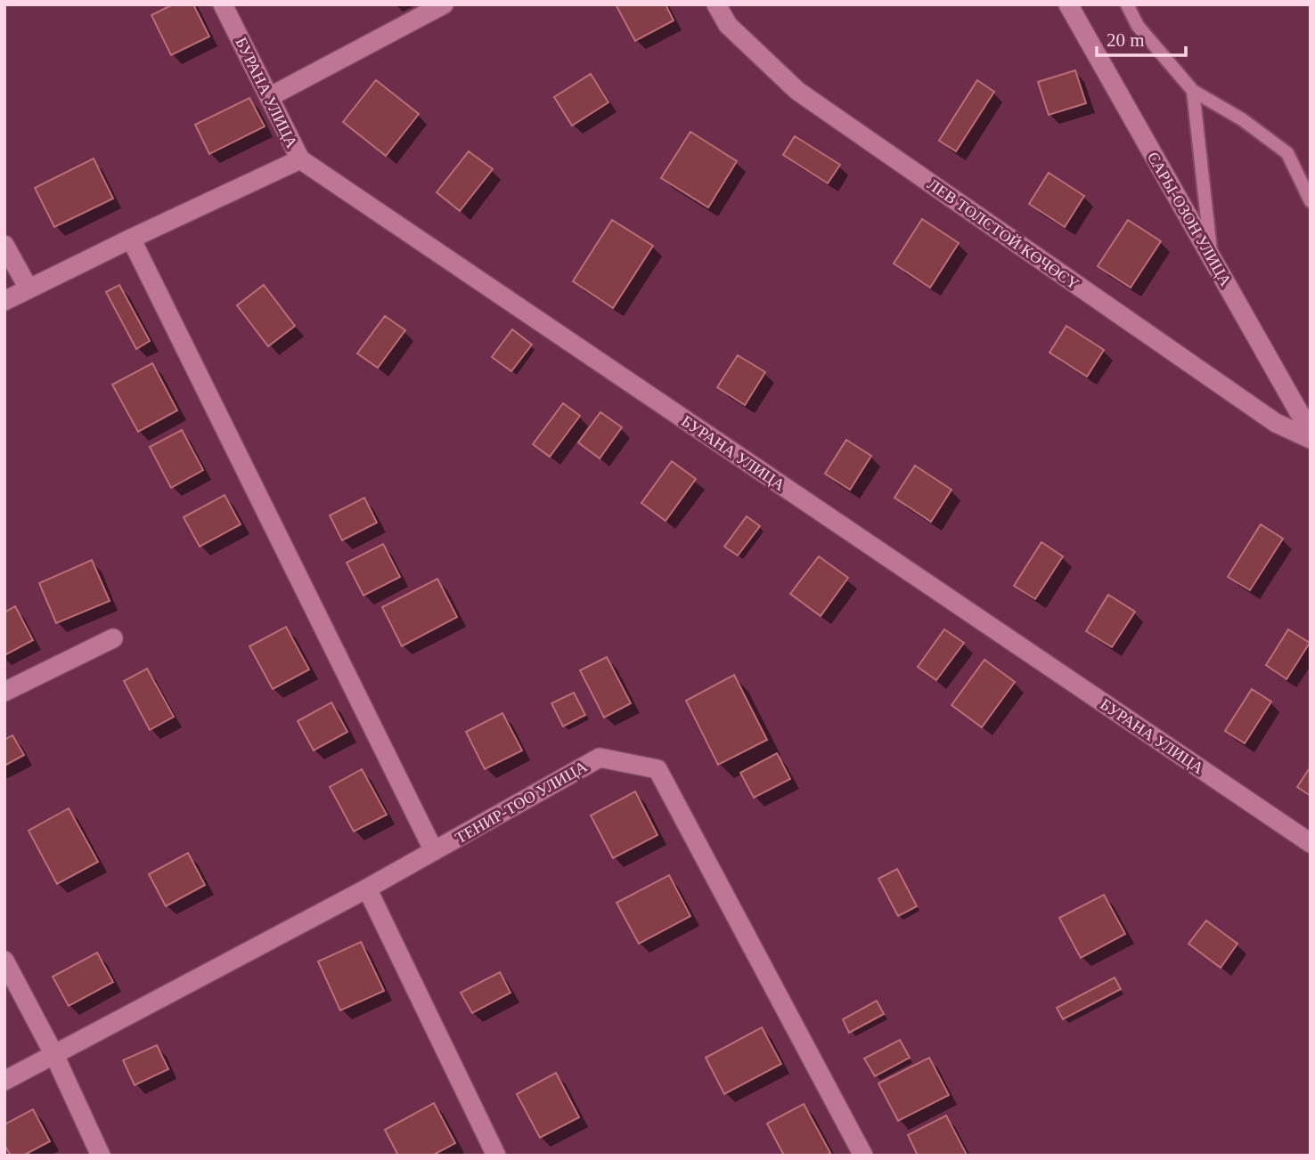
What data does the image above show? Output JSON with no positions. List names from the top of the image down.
{
  "streets": {
    "street": [
      "БУРАНА УЛИЦА",
      "САРЫ-ОЗОН УЛИЦА",
      "ЛЕВ ТОЛСТОЙ КӨЧӨСҮ",
      "ТЕНИР-ТОО УЛИЦА"
    ]
  },
  "scale_bar": "20 m"
}
